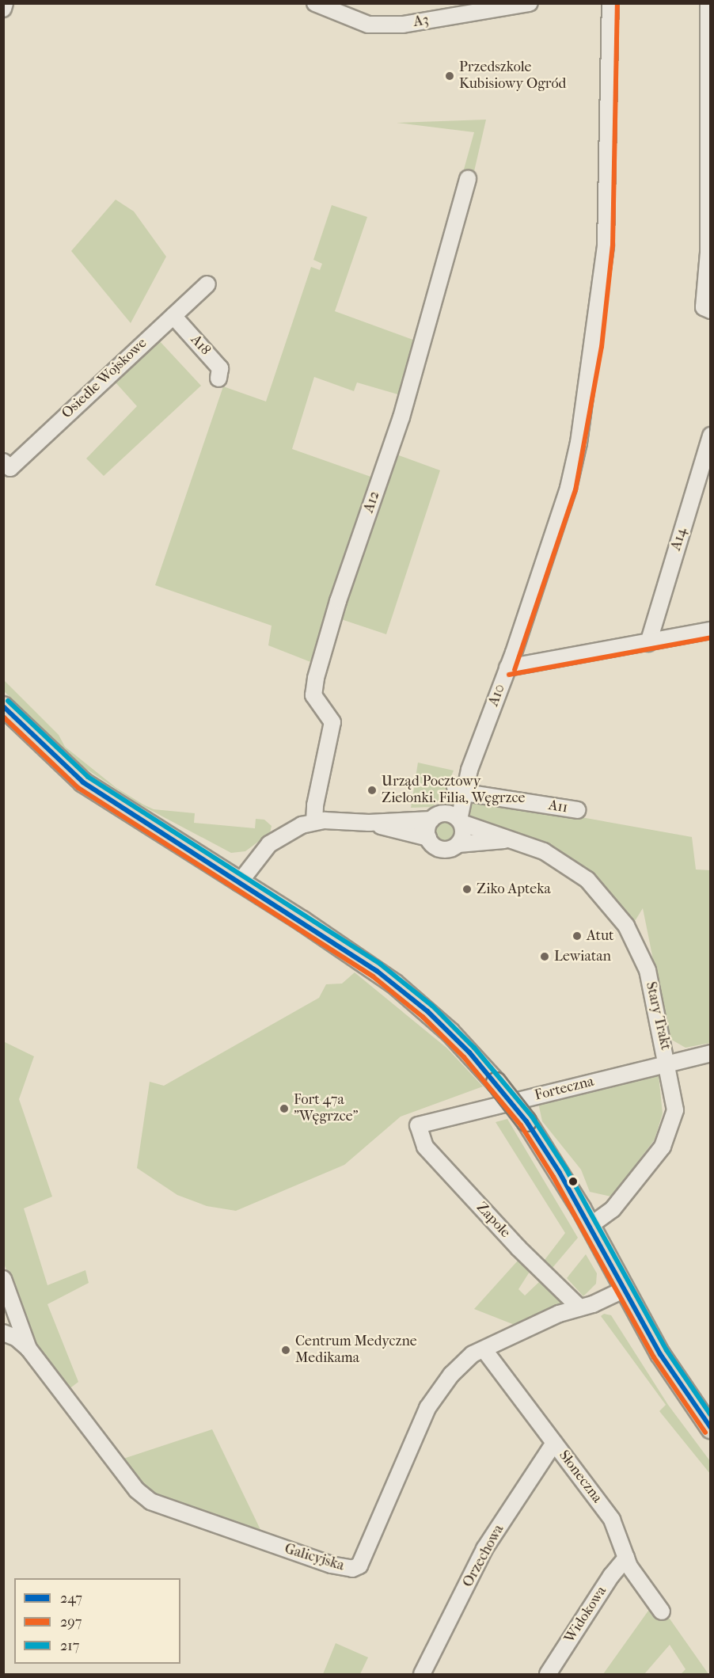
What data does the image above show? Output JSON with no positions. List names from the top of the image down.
{
  "streets": {
    "street": [
      "A3",
      "A18",
      "Osiedle Wojskowe",
      "A12",
      "A14",
      "A10",
      "A11",
      "Stary Trakt",
      "Forteczna",
      "Zapole",
      "Słoneczna",
      "Orzechowa",
      "Galicyjska",
      "Widokowa"
    ]
  },
  "crossings": [
    ["A18", "Osiedle Wojskowe"],
    ["A10", "A11"],
    ["A10", "Stary Trakt"],
    ["Stary Trakt", "Forteczna"],
    ["Forteczna", "Zapole"],
    ["Zapole", "Galicyjska"],
    ["Słoneczna", "Orzechowa"],
    ["Słoneczna", "Galicyjska"],
    ["Słoneczna", "Widokowa"]
  ],
  "places": [
    "Przedszkole Kubisiowy Ogród",
    "Urząd Pocztowy Zielonki. Filia, Węgrzce",
    "Ziko Apteka",
    "Atut",
    "Lewiatan",
    "Fort 47a \"Węgrzce\"",
    "Centrum Medyczne Medikama"
  ],
  "lines": ["transit line 297", "transit line 217", "transit line 247"],
  "legend": ["247", "297", "217"]
}
